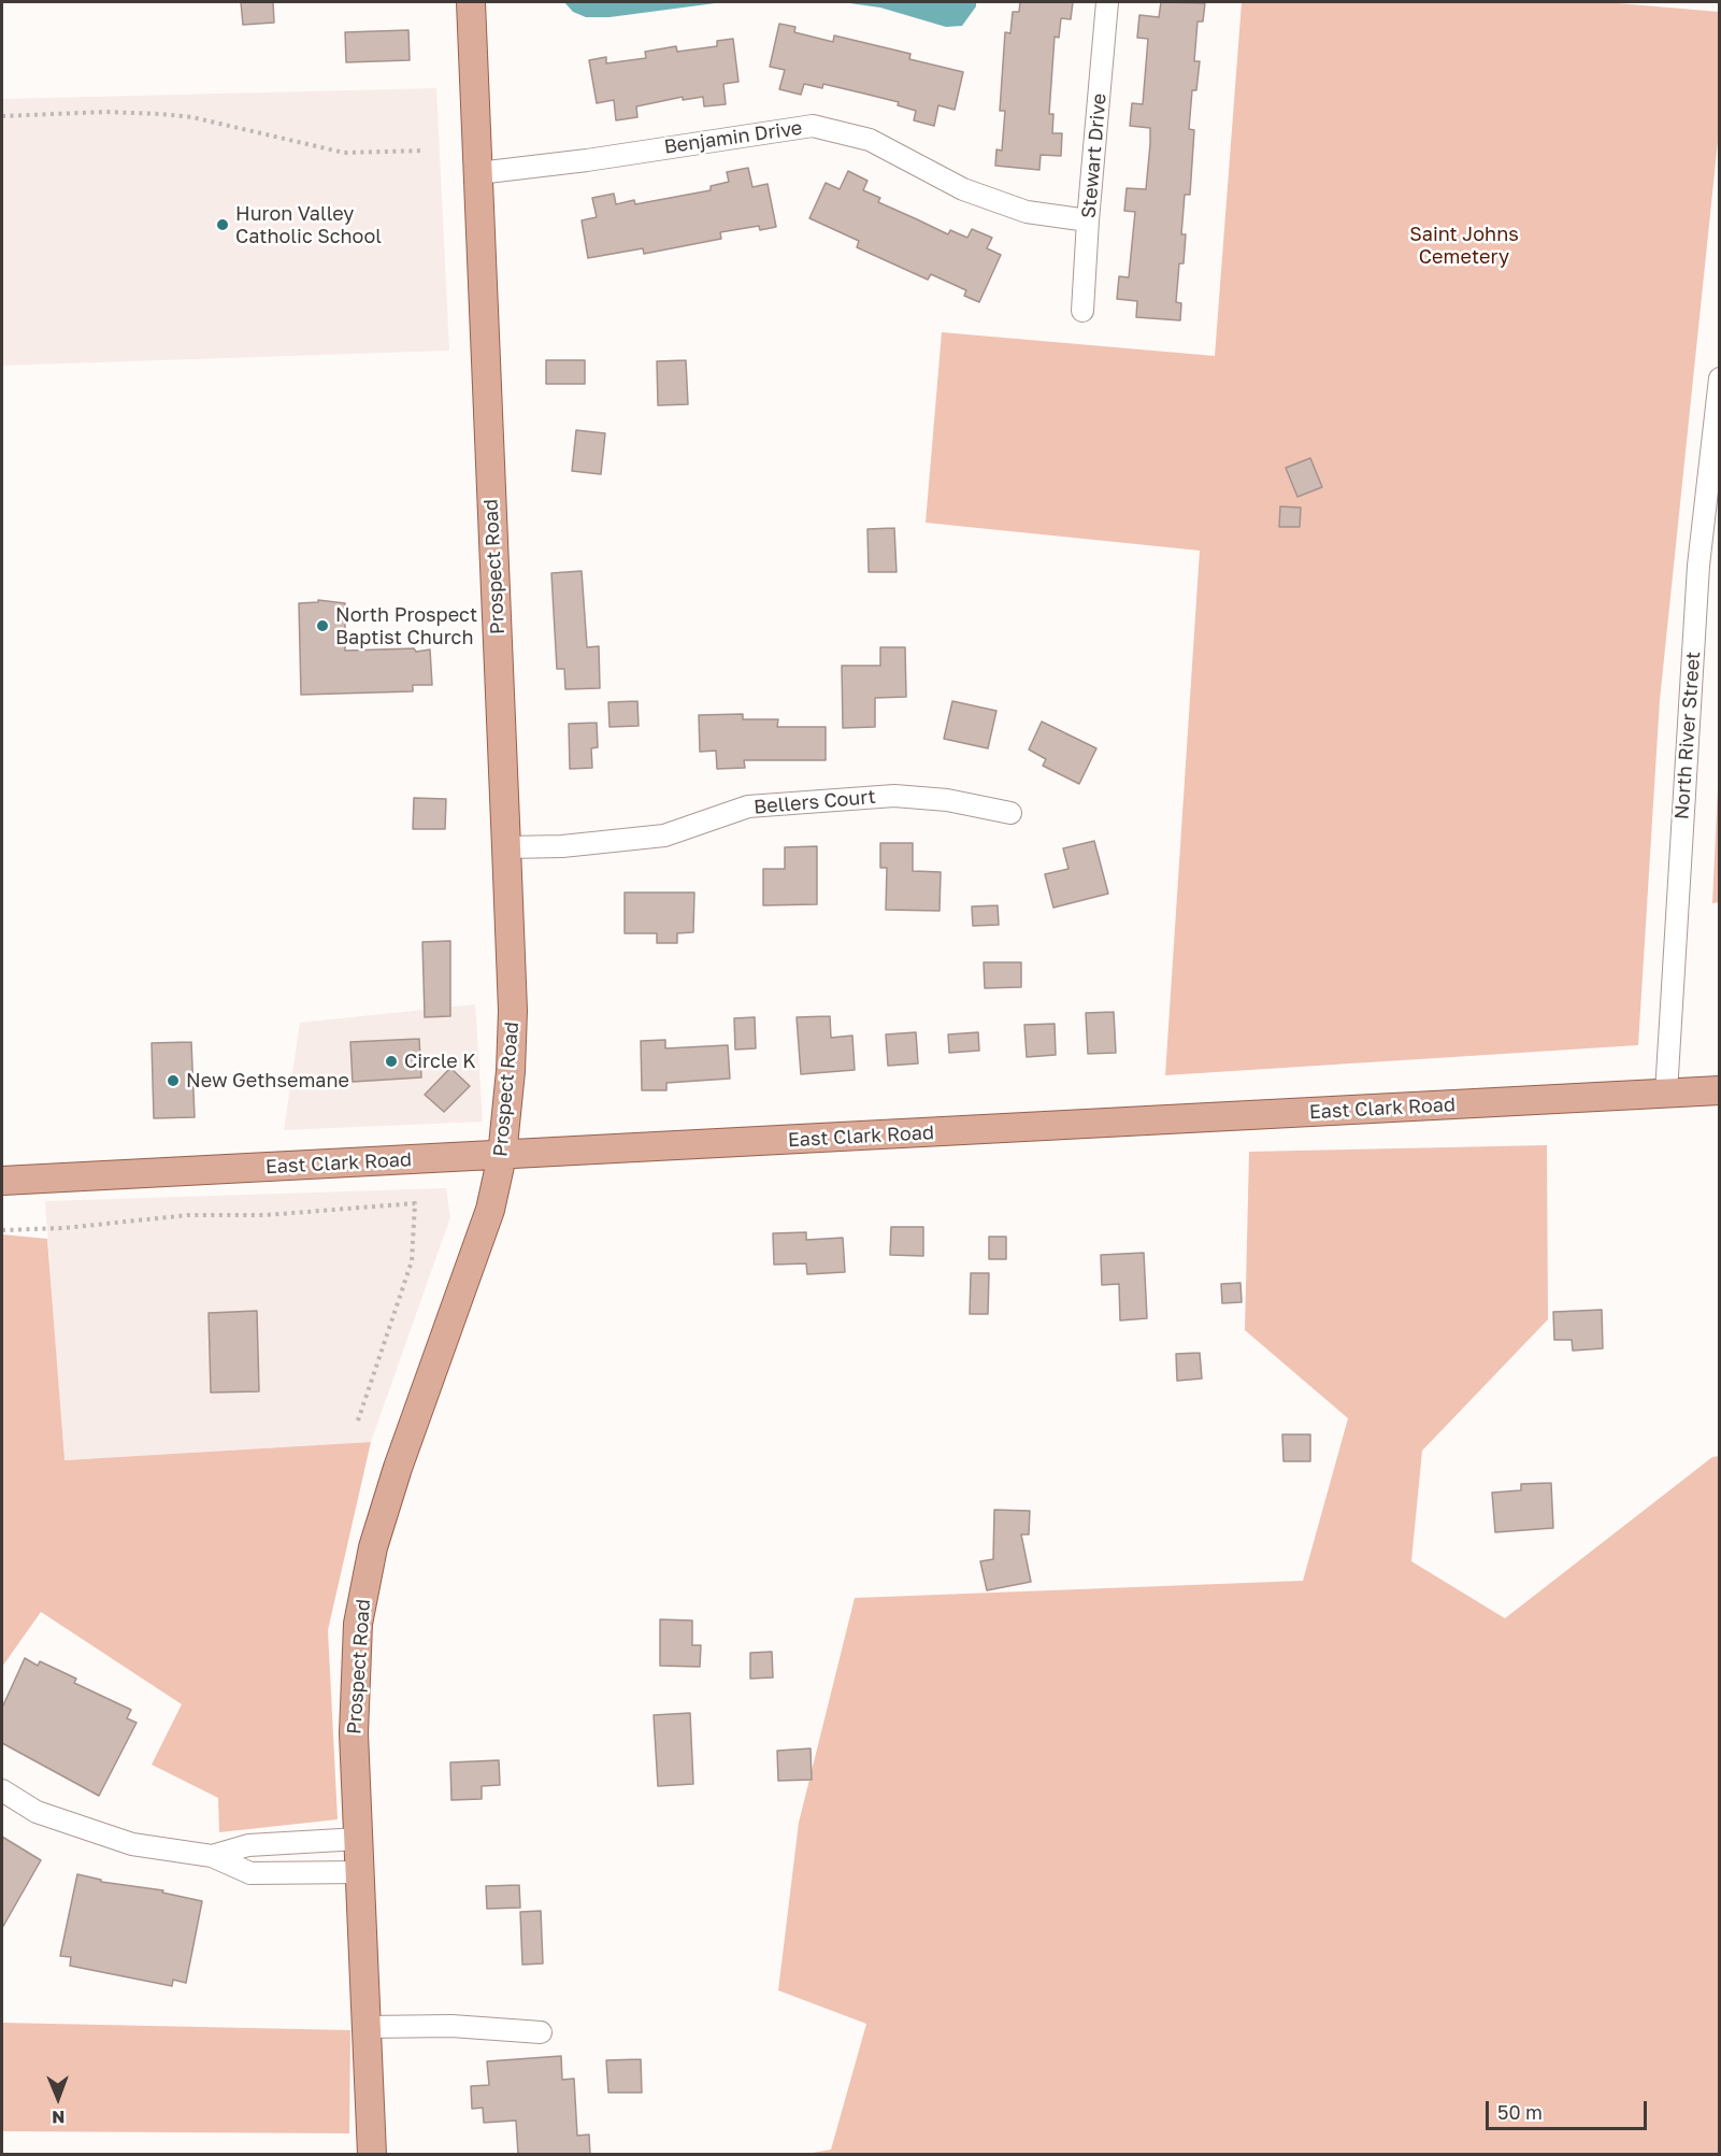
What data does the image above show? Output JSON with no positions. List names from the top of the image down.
{
  "streets": {
    "main road": ["Prospect Road", "East Clark Road"],
    "street": [
      "Benjamin Drive",
      "Stewart Drive",
      "North River Street",
      "Bellers Court"
    ]
  },
  "crossings": [
    ["Benjamin Drive", "Stewart Drive"],
    ["Benjamin Drive", "Prospect Road"],
    ["Prospect Road", "Bellers Court"],
    ["Prospect Road", "East Clark Road"],
    ["North River Street", "East Clark Road"]
  ],
  "parks": ["Saint Johns Cemetery"],
  "places": [
    "Huron Valley Catholic School",
    "North Prospect Baptist Church",
    "Circle K",
    "New Gethsemane"
  ],
  "scale_bar": "50 m",
  "north": "bottom"
}
